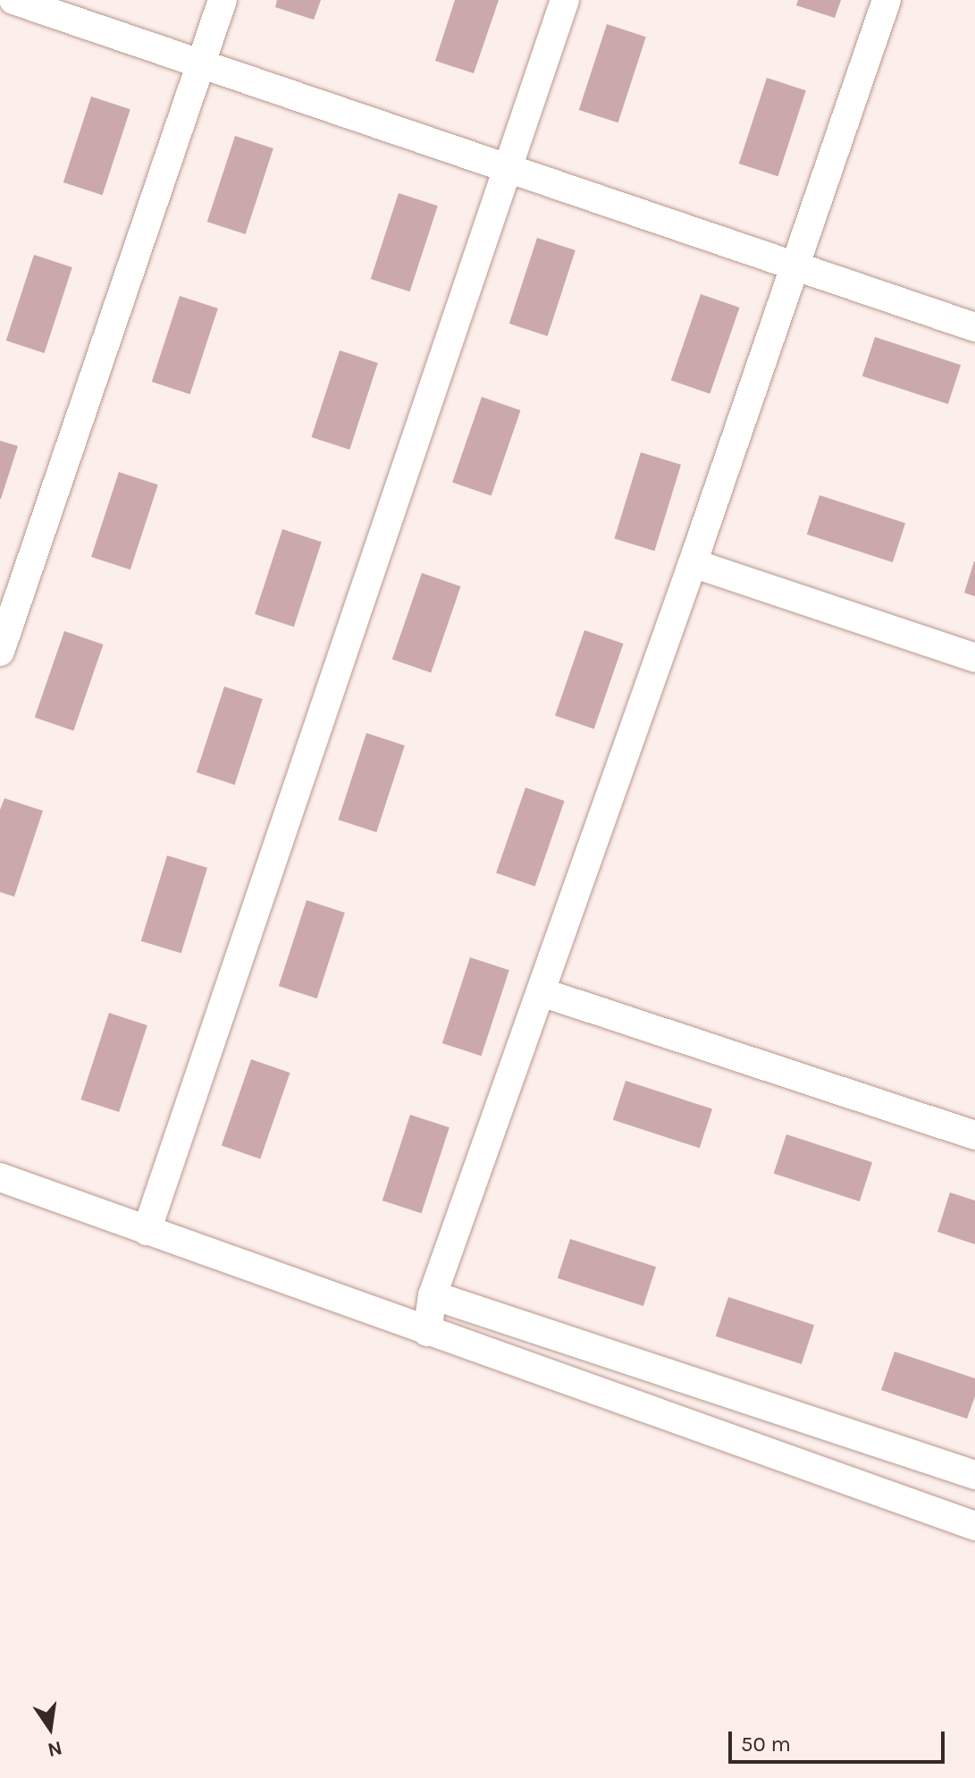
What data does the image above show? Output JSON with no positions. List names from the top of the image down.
{
  "scale_bar": "50 m",
  "north": "bottom"
}
